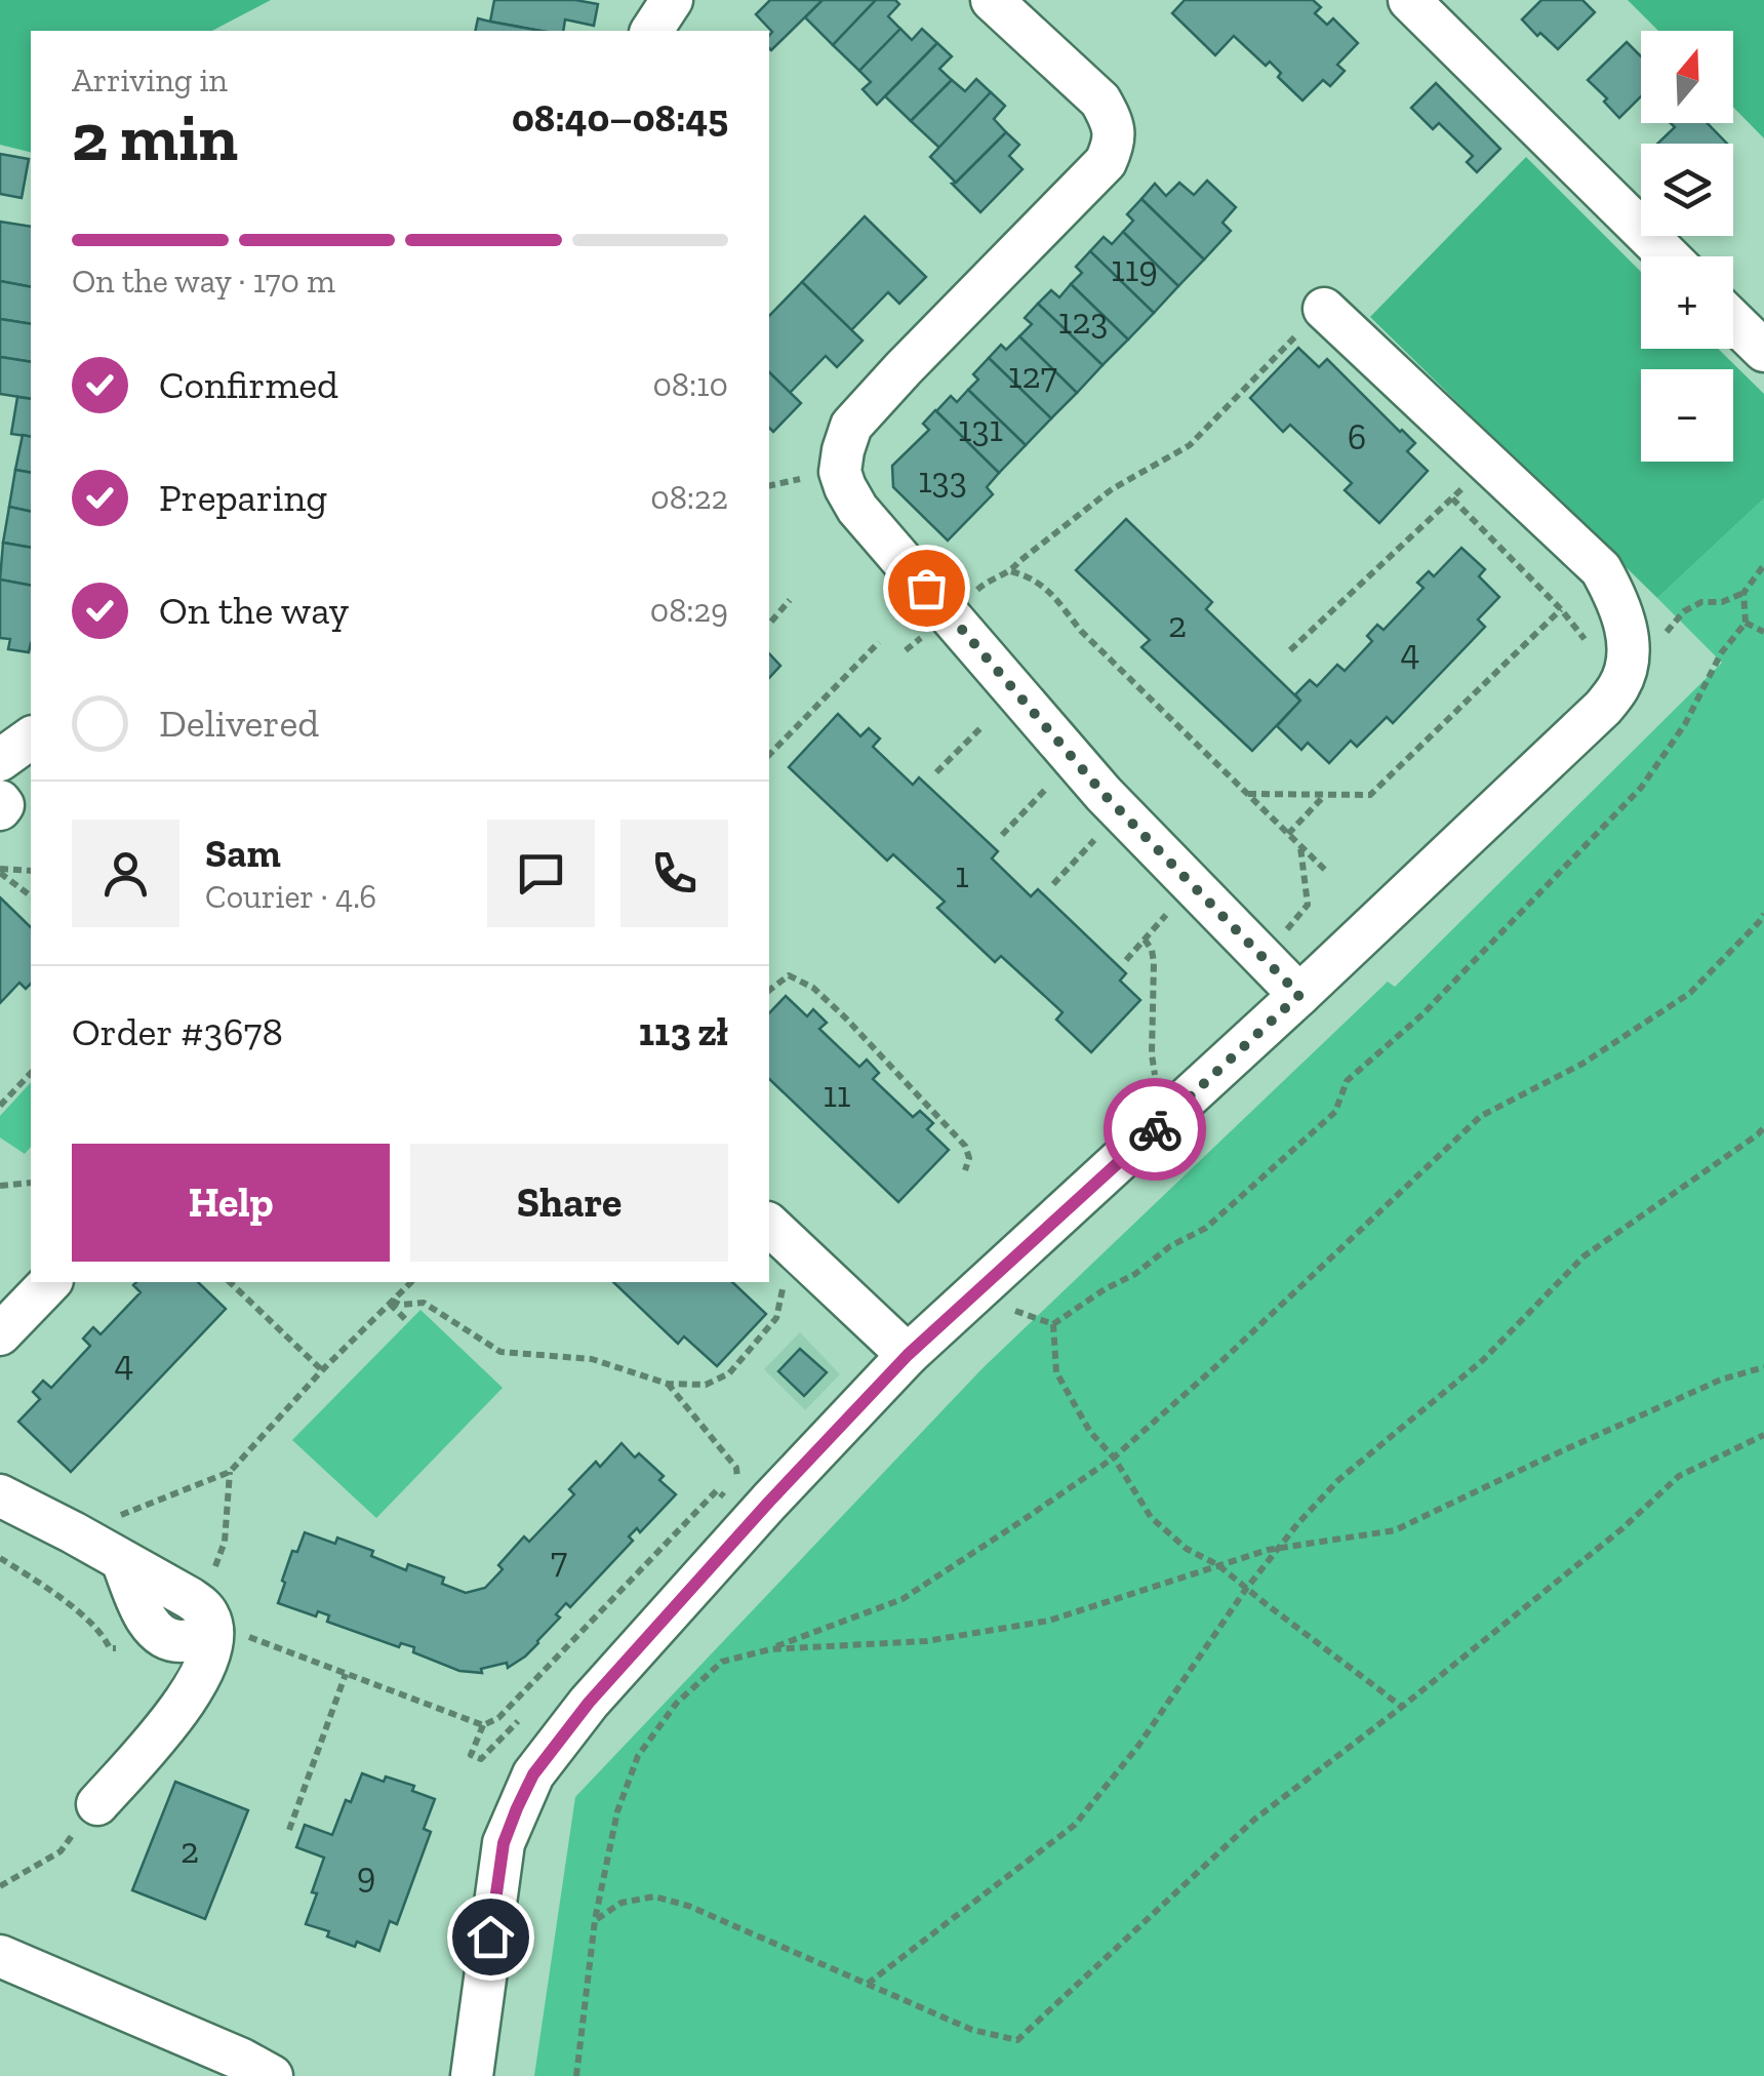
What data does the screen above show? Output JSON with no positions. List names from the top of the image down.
{
  "house_numbers": [
    "119",
    "123",
    "127",
    "131",
    "6",
    "133",
    "2",
    "4",
    "1",
    "11",
    "4",
    "7",
    "2",
    "9"
  ],
  "north": "top",
  "page": {
    "map_buttons": ["+", "−"],
    "heading": ["2 min", "Arriving in", "08:40–08:45"],
    "panel": [
      "Sam",
      "Courier · 4.6",
      "Order #3678",
      "113 zł"
    ],
    "bar": "On the way · 170 m",
    "list": [
      ["Confirmed", "08:10"],
      ["Preparing", "08:22"],
      ["On the way", "08:29"],
      "Delivered"
    ],
    "buttons": ["Help", "Share"]
  }
}
